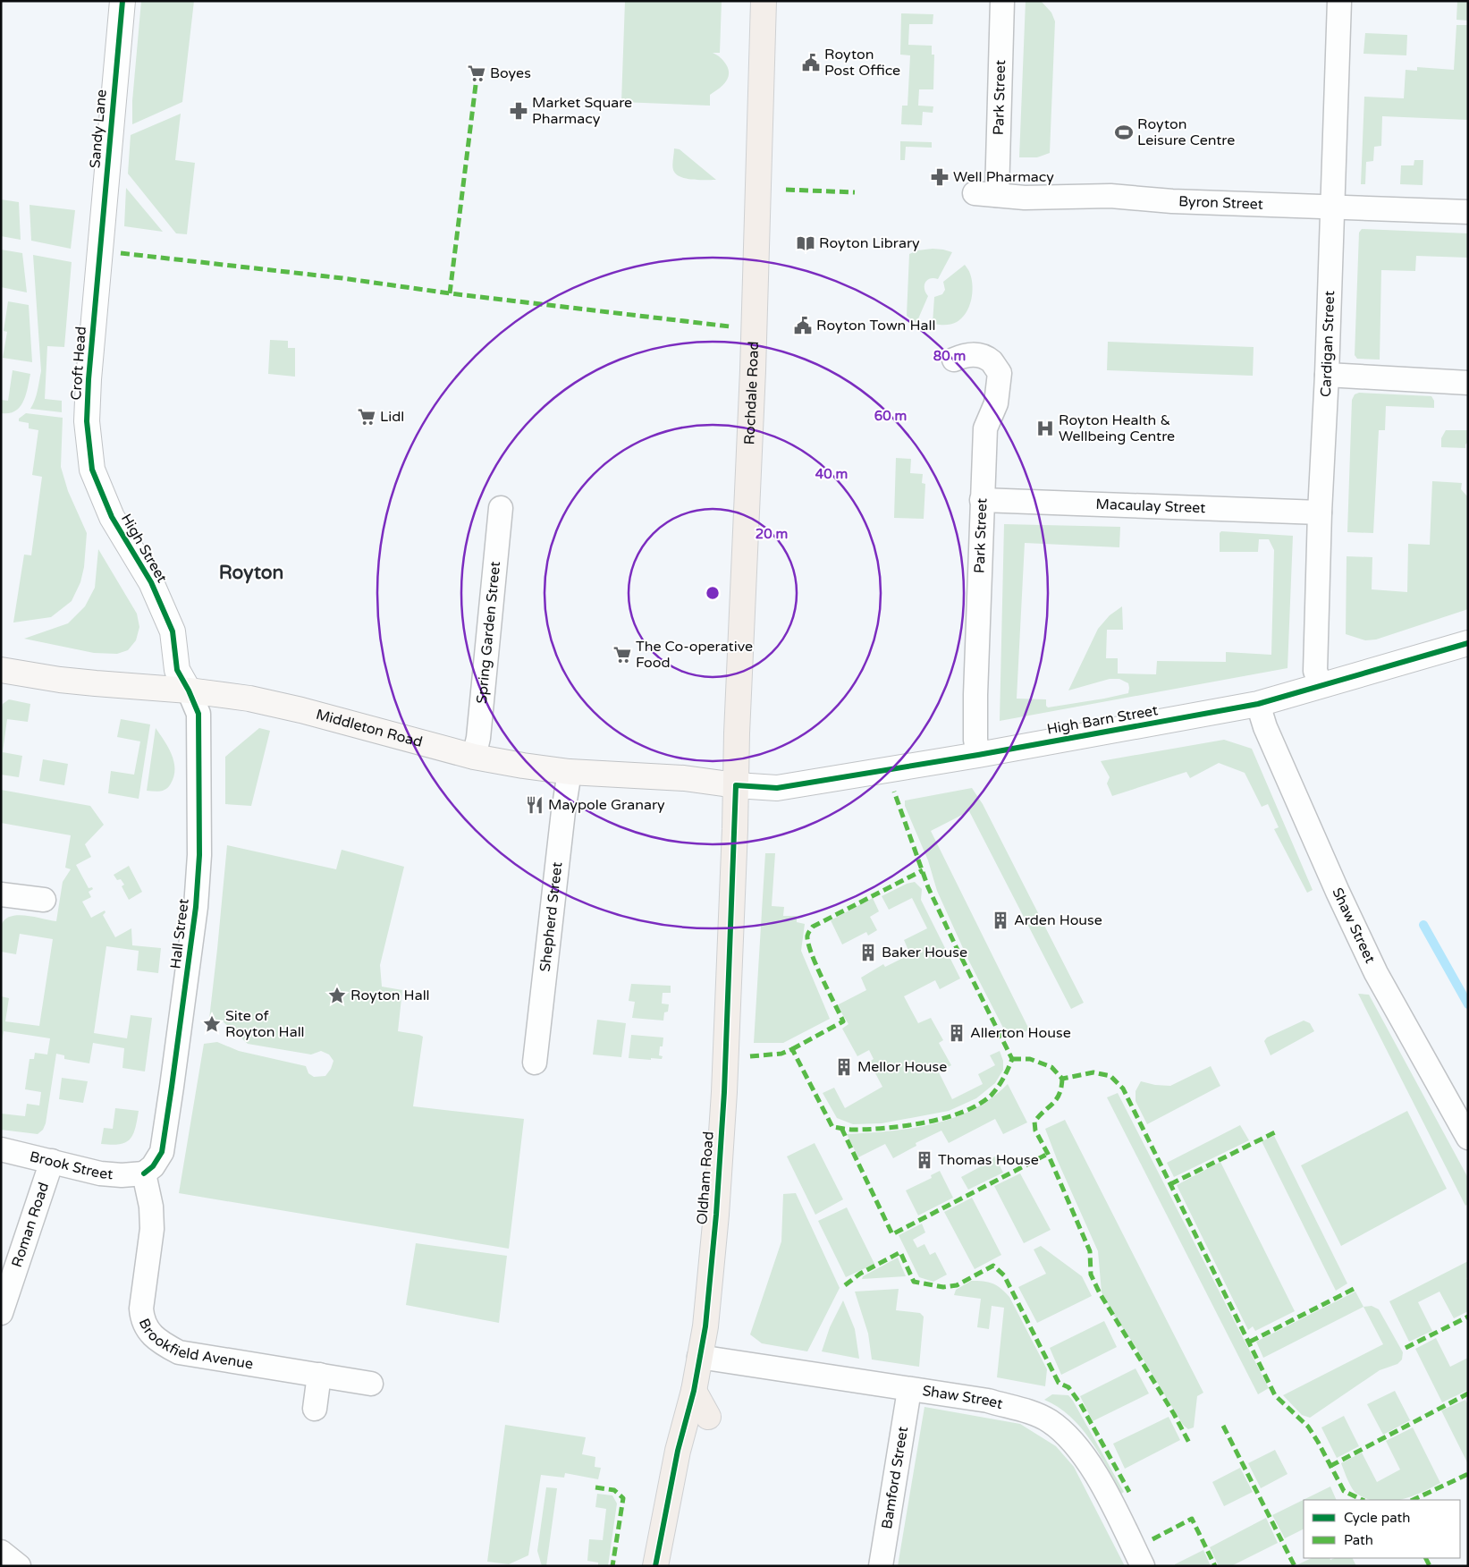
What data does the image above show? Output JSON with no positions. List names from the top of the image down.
{
  "streets": {
    "main road": ["Rochdale Road", "Middleton Road", "Oldham Road"],
    "street": [
      "Park Street",
      "Sandy Lane",
      "Byron Street",
      "Cardigan Street",
      "Croft Head",
      "Macaulay Street",
      "High Street",
      "Spring Garden Street",
      "High Barn Street",
      "Shepherd Street",
      "Shaw Street",
      "Hall Street",
      "Brook Street",
      "Roman Road",
      "Brookfield Avenue",
      "Bamford Street"
    ]
  },
  "crossings": [
    ["Park Street", "Byron Street"],
    ["Park Street", "Macaulay Street"],
    ["Park Street", "High Barn Street"],
    ["Sandy Lane", "Croft Head"],
    ["Byron Street", "Cardigan Street"],
    ["Cardigan Street", "Macaulay Street"],
    ["Cardigan Street", "High Barn Street"],
    ["Croft Head", "High Street"],
    ["Rochdale Road", "High Barn Street"],
    ["Rochdale Road", "Middleton Road"],
    ["Rochdale Road", "Oldham Road"],
    ["High Street", "Middleton Road"],
    ["High Street", "Hall Street"],
    ["Spring Garden Street", "Middleton Road"],
    ["High Barn Street", "Middleton Road"],
    ["High Barn Street", "Shaw Street"],
    ["High Barn Street", "Oldham Road"],
    ["Middleton Road", "Shepherd Street"],
    ["Middleton Road", "Hall Street"],
    ["Middleton Road", "Oldham Road"],
    ["Shaw Street", "Oldham Road"],
    ["Shaw Street", "Bamford Street"],
    ["Hall Street", "Brook Street"],
    ["Hall Street", "Brookfield Avenue"],
    ["Brook Street", "Roman Road"],
    ["Brook Street", "Brookfield Avenue"]
  ],
  "districts": ["Royton"],
  "places": {
    "public building": ["Royton Post Office", "Royton Town Hall"],
    "supermarket": ["Boyes", "Lidl", "The Co-operative Food"],
    "pharmacy": ["Market Square Pharmacy", "Well Pharmacy"],
    "sports": ["Royton Leisure Centre"],
    "library": ["Royton Library"],
    "hospital": ["Royton Health & Wellbeing Centre"],
    "restaurant": ["Maypole Granary"],
    "building": [
      "Arden House",
      "Baker House",
      "Allerton House",
      "Mellor House",
      "Thomas House"
    ],
    "place": ["Royton Hall", "Site of Royton Hall"]
  },
  "legend": ["Cycle path", "Path"],
  "rings": [
    "80 m",
    "60 m",
    "40 m",
    "20 m"
  ]
}
